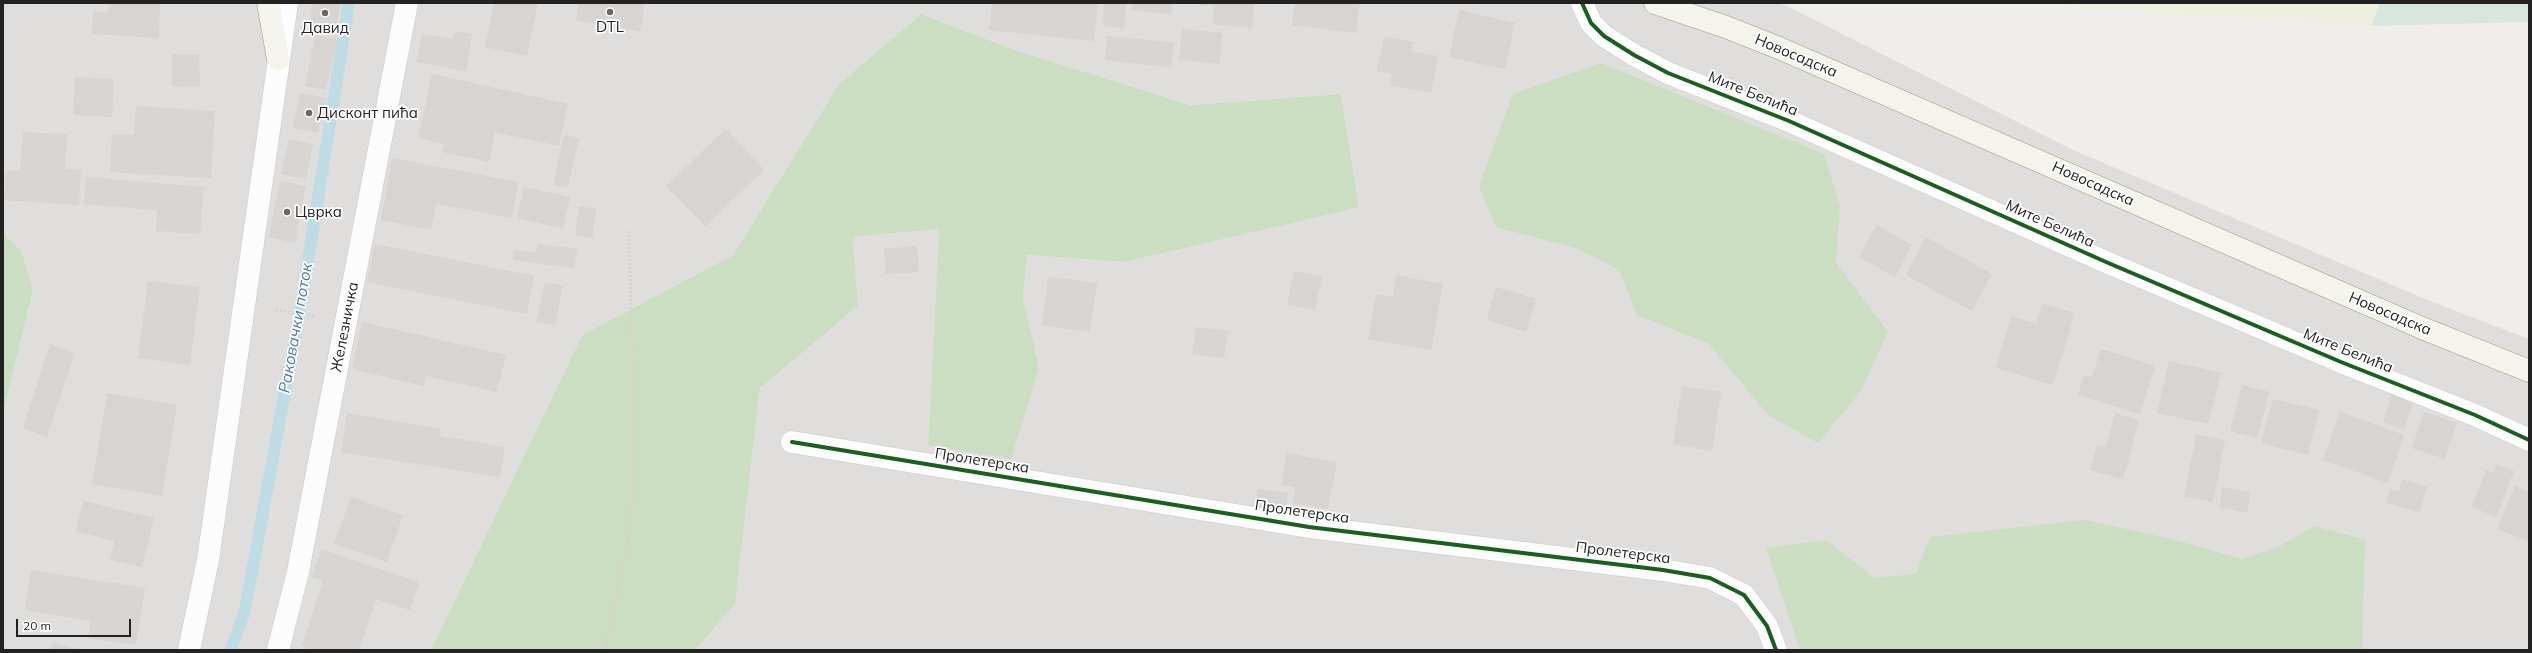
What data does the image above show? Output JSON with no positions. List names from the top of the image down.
{
  "streets": {
    "main road": ["Новосадска"],
    "street": ["Мите Белића", "Железничка", "Пролетерска"]
  },
  "water": ["Раковачки поток"],
  "places": [
    "DTL",
    "Давид",
    "Дисконт пића",
    "Цврка"
  ],
  "scale_bar": "20 m"
}
